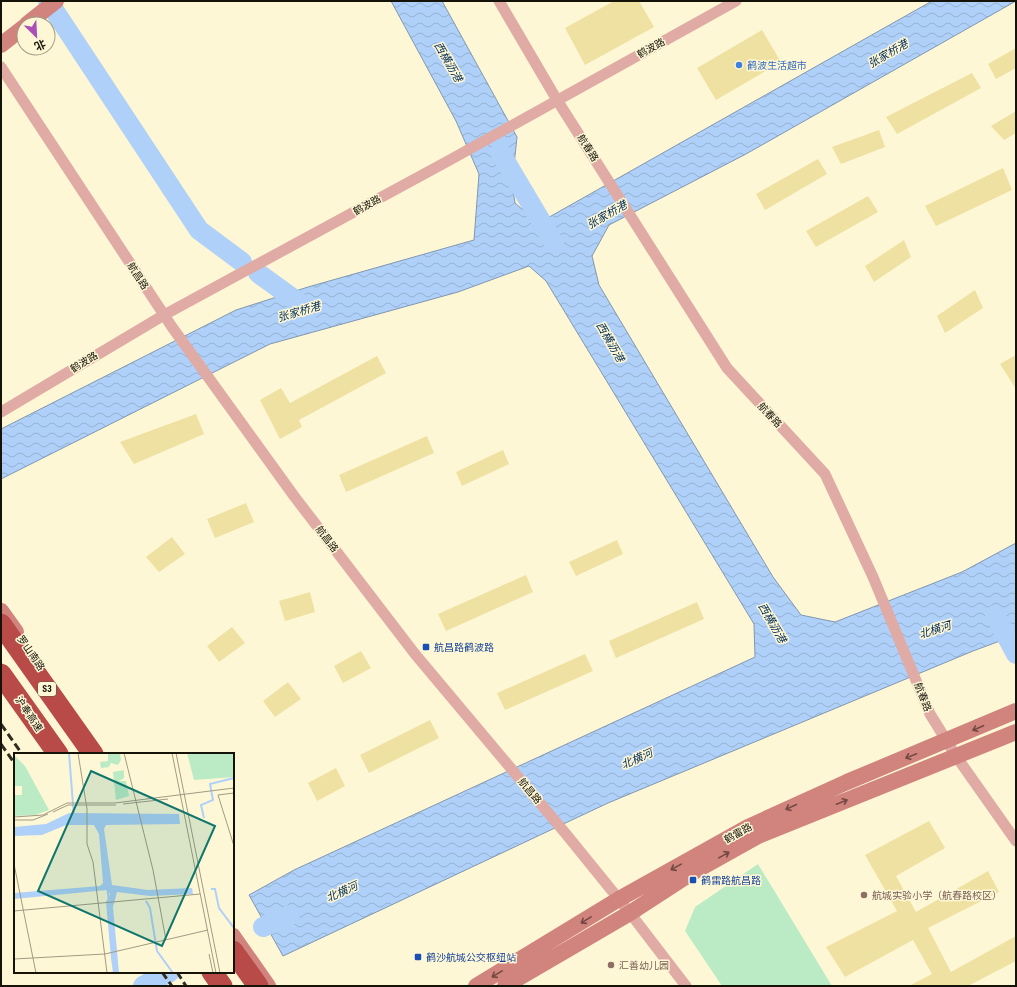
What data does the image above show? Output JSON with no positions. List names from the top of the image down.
{
  "streets": {
    "highway": ["S3", "沪奉高速"],
    "street": [
      "鹤波路",
      "航春路",
      "航昌路",
      "罗山南路",
      "鹤雷路"
    ]
  },
  "crossings": [
    ["鹤波路", "航春路"],
    ["鹤波路", "航昌路"],
    ["航春路", "鹤雷路"],
    ["航昌路", "鹤雷路"]
  ],
  "water": ["张家桥港", "西横沥港", "北横河"],
  "places": {
    "other": ["鹤波生活超市", "航城实验小学（航春路校区）", "汇善幼儿园"],
    "transit": ["航昌路鹤波路", "鹤雷路航昌路", "鹤沙航城公交枢纽站"]
  },
  "north": "bottom right"
}
